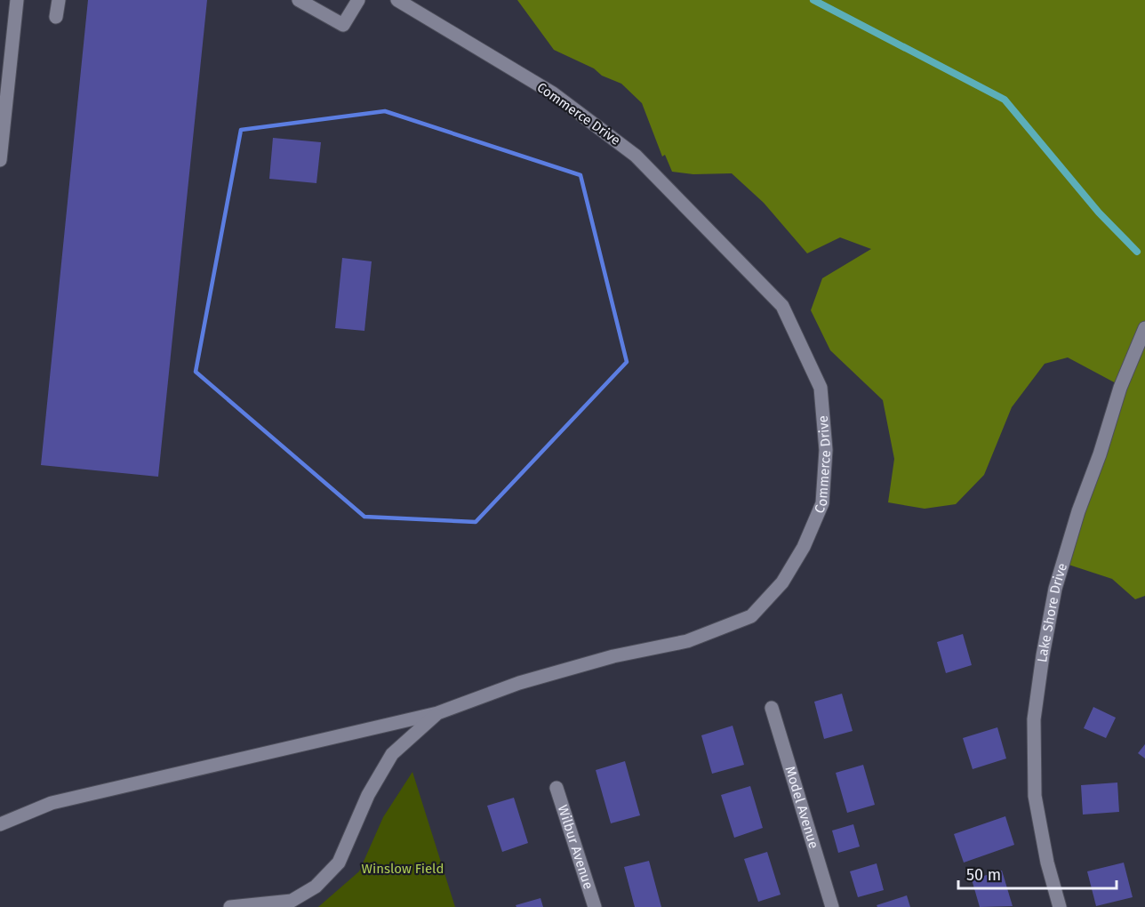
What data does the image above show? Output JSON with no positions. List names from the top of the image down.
{
  "streets": {
    "street": [
      "Commerce Drive",
      "Lake Shore Drive",
      "Model Avenue",
      "Wilbur Avenue"
    ]
  },
  "parks": ["Winslow Field"],
  "scale_bar": "50 m"
}
